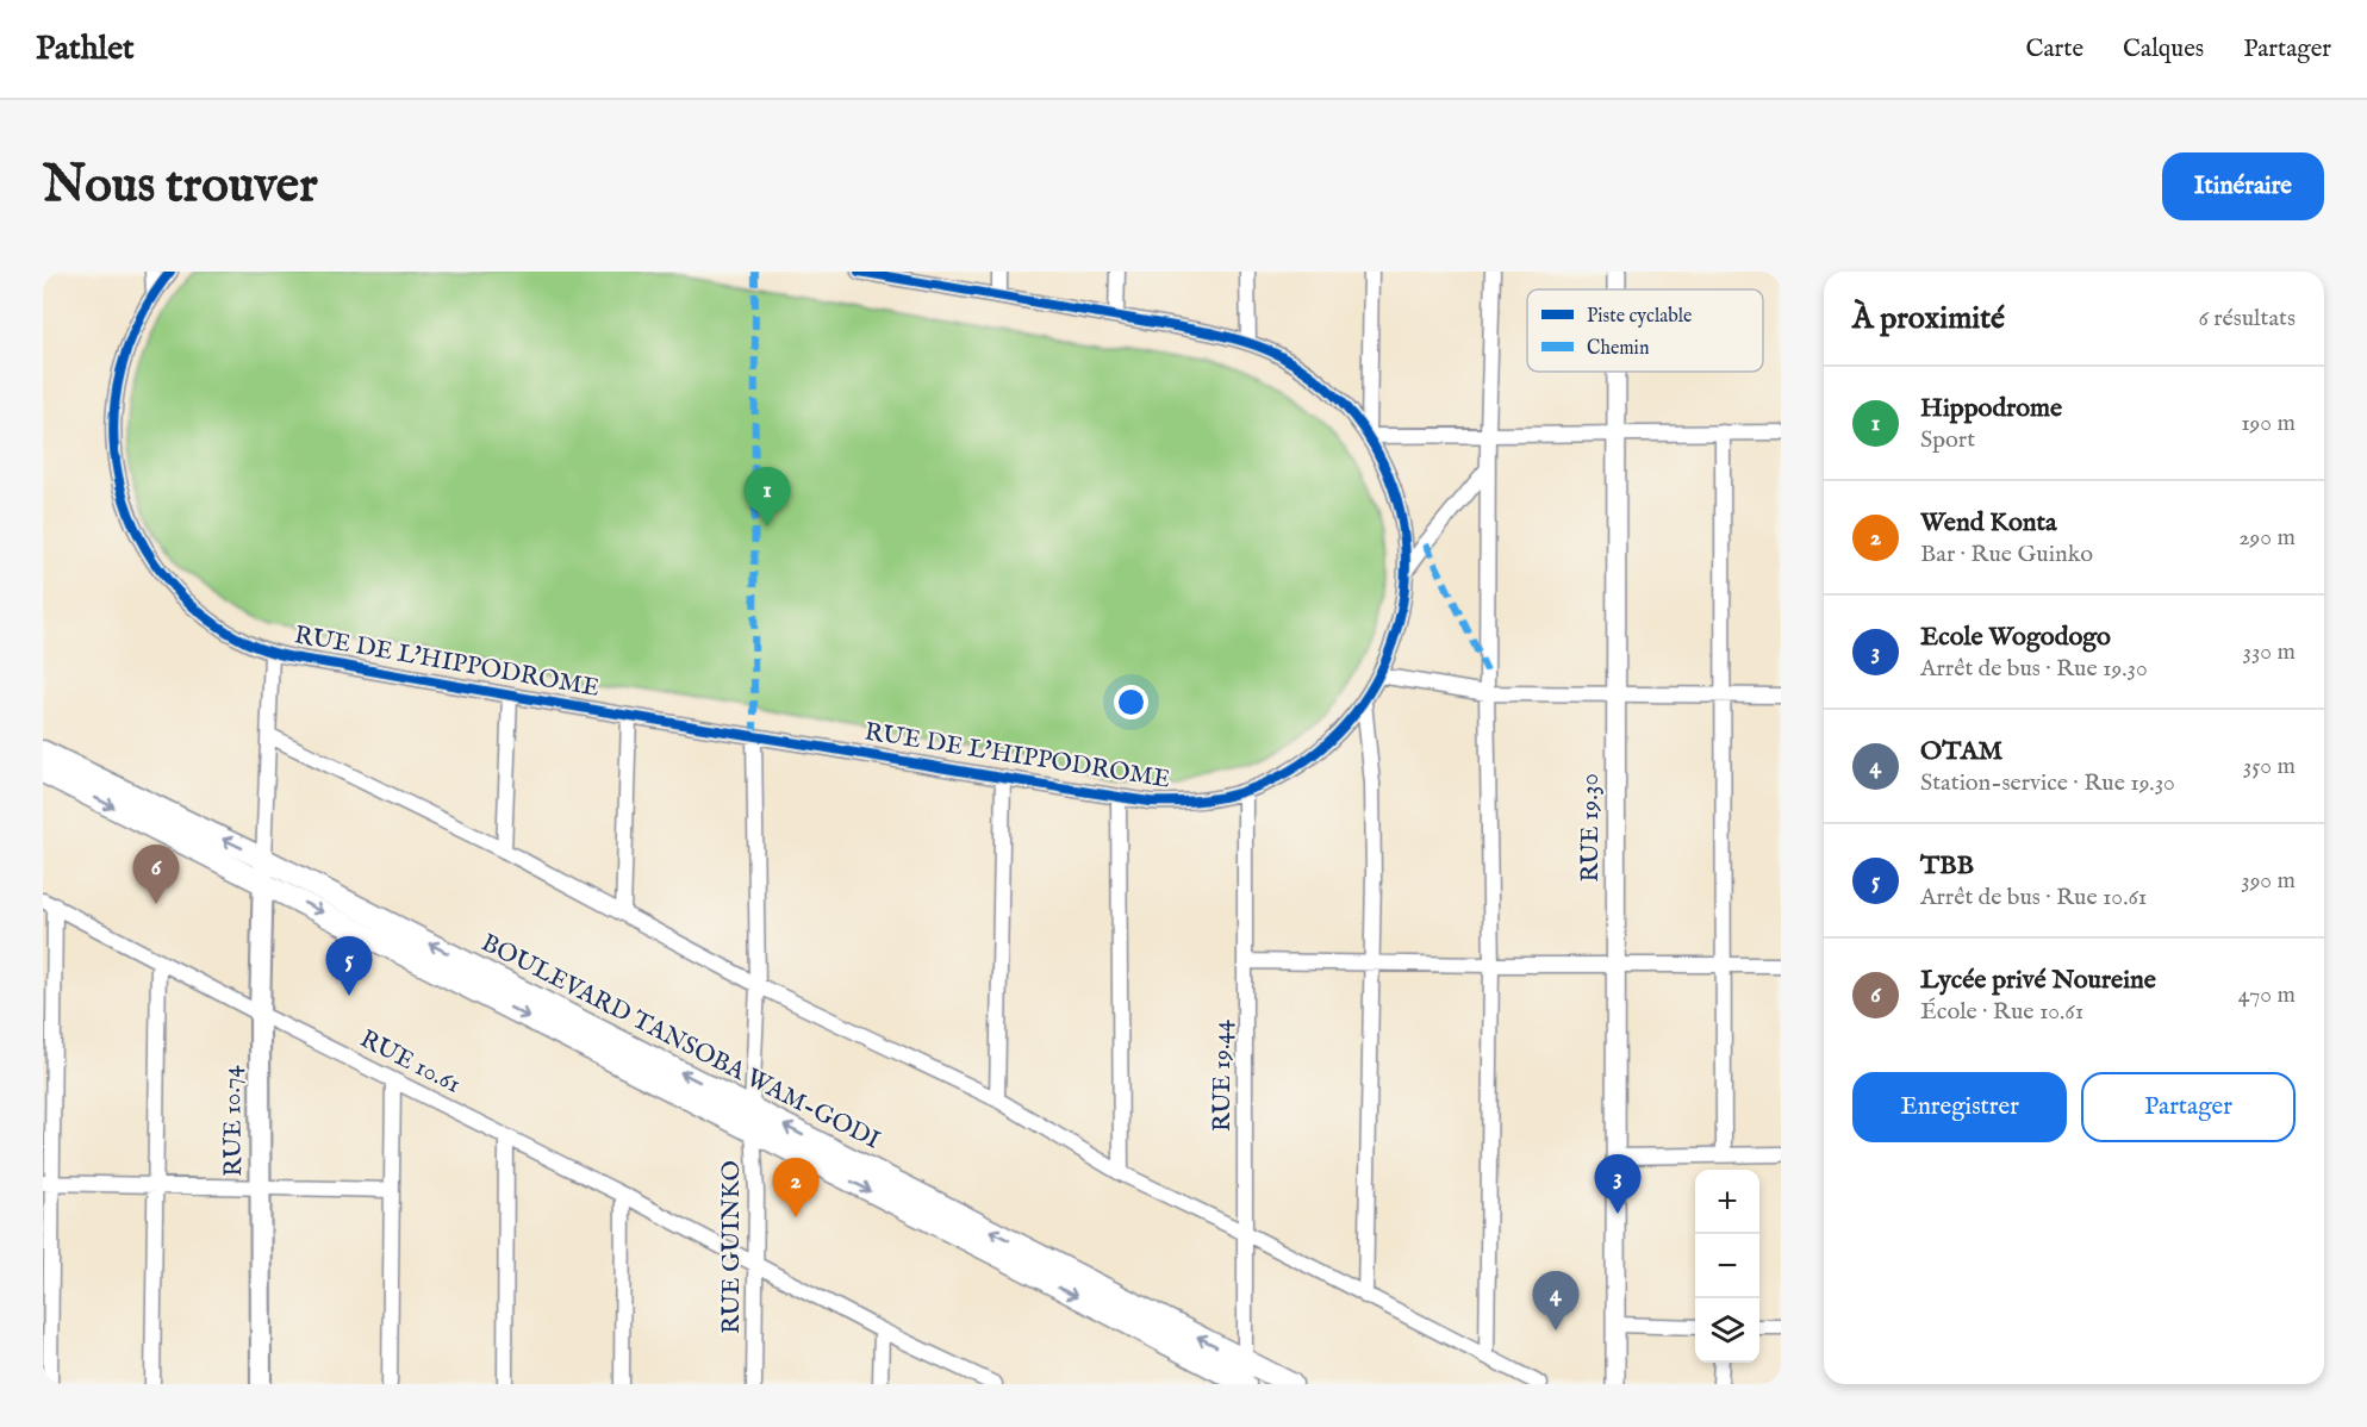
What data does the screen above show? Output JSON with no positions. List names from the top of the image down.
{
  "streets": {
    "main road": ["BOULEVARD TANSOBA WAM-GODI", "RUE 10.74"],
    "street": [
      "RUE DE L'HIPPODROME",
      "RUE 19.30",
      "RUE 10.61",
      "RUE 19.44",
      "RUE GUINKO"
    ]
  },
  "crossings": [
    ["RUE DE L'HIPPODROME", "RUE 19.44"],
    ["RUE DE L'HIPPODROME", "RUE GUINKO"],
    ["BOULEVARD TANSOBA WAM-GODI", "RUE 19.44"],
    ["BOULEVARD TANSOBA WAM-GODI", "RUE 10.74"],
    ["BOULEVARD TANSOBA WAM-GODI", "RUE GUINKO"],
    ["RUE 10.61", "RUE 10.74"],
    ["RUE 10.61", "RUE GUINKO"]
  ],
  "legend": ["Piste cyclable", "Chemin"],
  "page": {
    "header": "Pathlet",
    "nav": ["Carte", "Calques", "Partager"],
    "buttons": [
      "Itinéraire",
      ["Enregistrer", "Partager"]
    ],
    "title": "Nous trouver",
    "heading": ["À proximité", "6 résultats"],
    "list": [
      {
        "mark": "1",
        "name": "Hippodrome",
        "note": "Sport",
        "value": "190 m"
      },
      {
        "mark": "2",
        "name": "Wend Konta",
        "note": "Bar · Rue Guinko",
        "value": "290 m"
      },
      {
        "mark": "3",
        "name": "Ecole Wogodogo",
        "note": "Arrêt de bus · Rue 19.30",
        "value": "330 m"
      },
      {
        "mark": "4",
        "name": "OTAM",
        "note": "Station-service · Rue 19.30",
        "value": "350 m"
      },
      {
        "mark": "5",
        "name": "TBB",
        "note": "Arrêt de bus · Rue 10.61",
        "value": "390 m"
      },
      {
        "mark": "6",
        "name": "Lycée privé Noureine",
        "note": "École · Rue 10.61",
        "value": "470 m"
      }
    ],
    "pins": [
      "1",
      "6",
      "5",
      "3",
      "2",
      "4"
    ],
    "map_buttons": ["+", "−"]
  }
}
